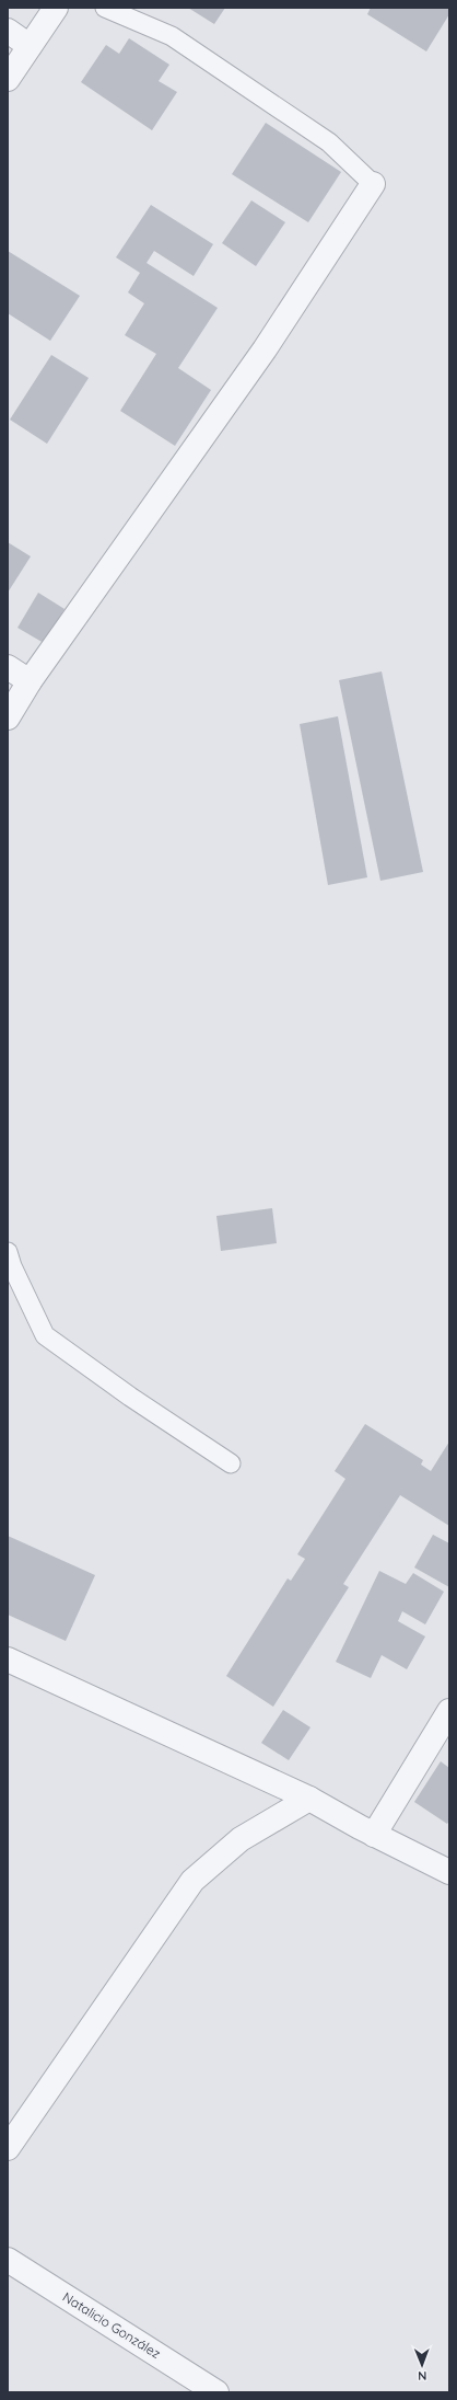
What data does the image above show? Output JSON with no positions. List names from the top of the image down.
{
  "streets": {
    "street": ["Natalicio González"]
  },
  "north": "bottom"
}
